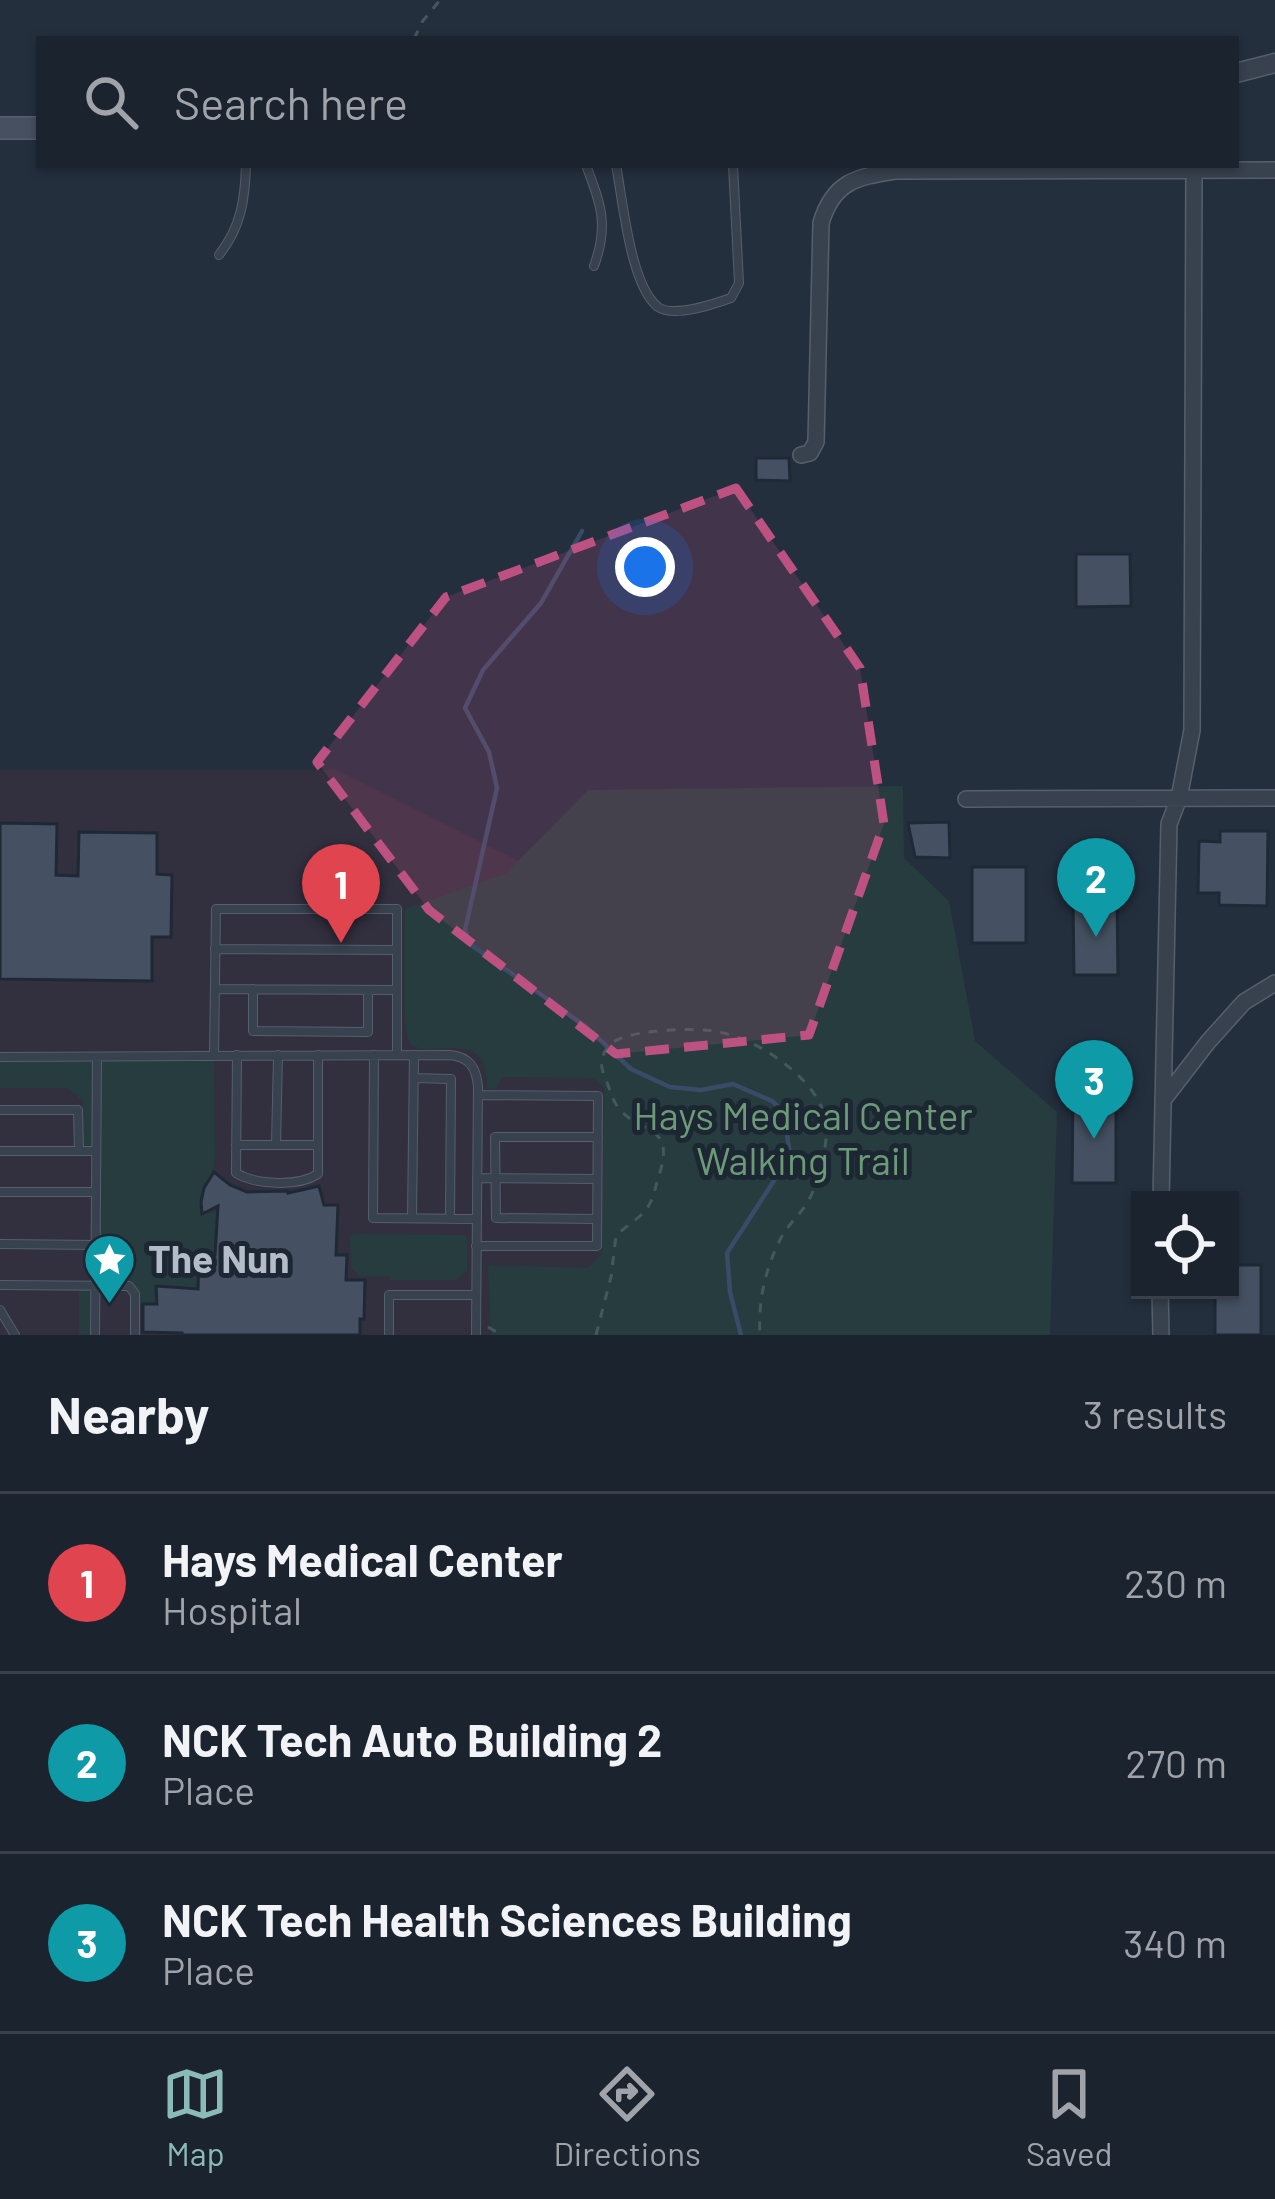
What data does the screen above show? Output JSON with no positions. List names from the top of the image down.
{
  "parks": ["Hays Medical Center Walking Trail"],
  "places": {
    "place": ["The Nun"]
  },
  "page": {
    "search": "Search here",
    "pins": ["2", "1", "3"],
    "heading": ["Nearby", "3 results"],
    "list": [
      {
        "mark": "1",
        "name": "Hays Medical Center",
        "note": "Hospital",
        "value": "230 m"
      },
      {
        "mark": "2",
        "name": "NCK Tech Auto Building 2",
        "note": "Place",
        "value": "270 m"
      },
      {
        "mark": "3",
        "name": "NCK Tech Health Sciences Building",
        "note": "Place",
        "value": "340 m"
      }
    ],
    "nav": ["Map", "Directions", "Saved"]
  }
}
